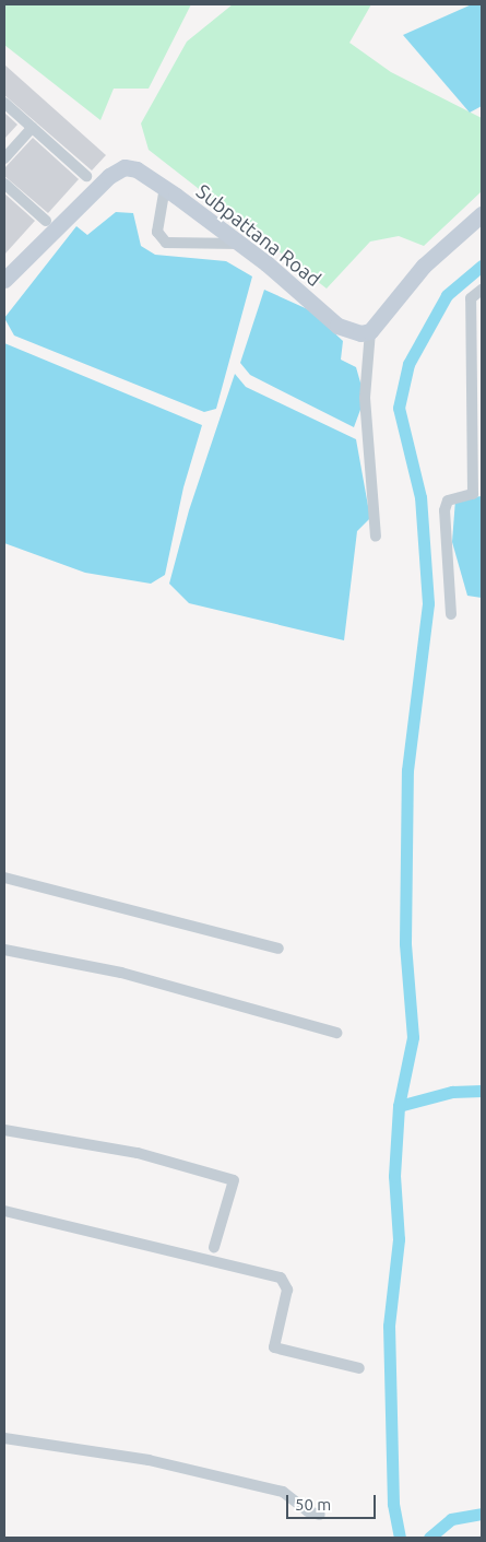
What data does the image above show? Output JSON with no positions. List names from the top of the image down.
{
  "streets": {
    "street": ["Subpattana Road"]
  },
  "scale_bar": "50 m"
}
